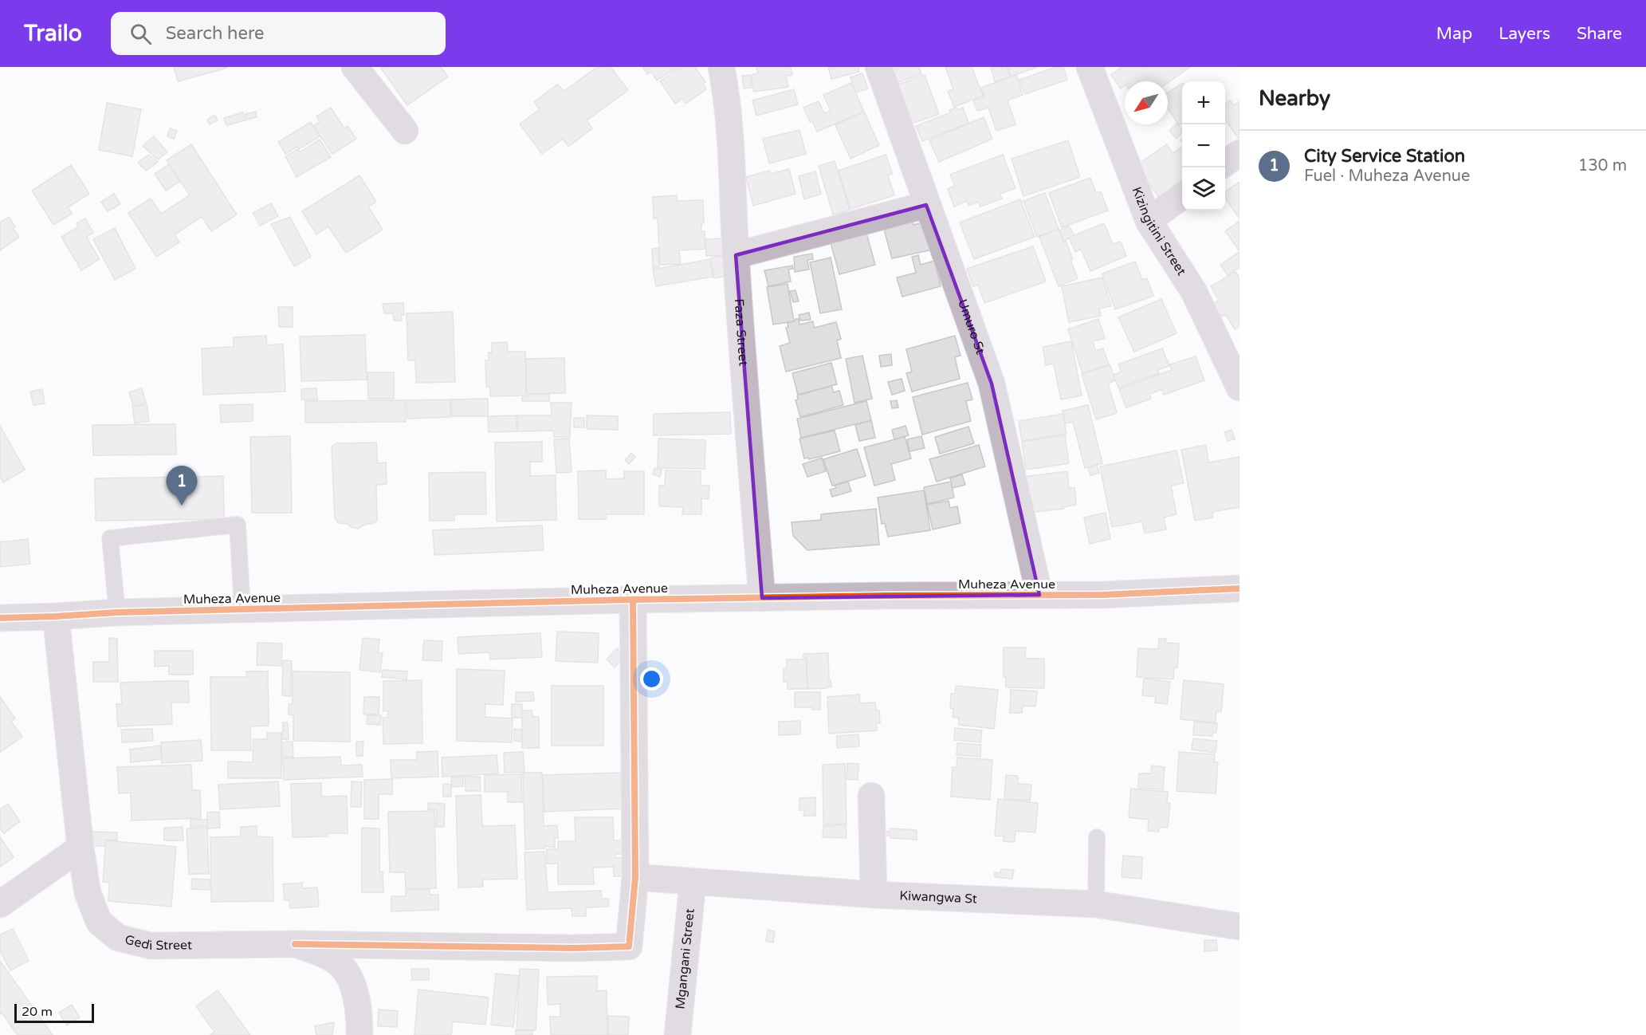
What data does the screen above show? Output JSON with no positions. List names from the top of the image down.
{
  "streets": {
    "street": [
      "Kizingitini Street",
      "Umuro St",
      "Faza Street",
      "Muheza Avenue",
      "Kiwangwa St",
      "Gedi Street",
      "Mgangani Street"
    ]
  },
  "crossings": [
    ["Umuro St", "Muheza Avenue"],
    ["Faza Street", "Muheza Avenue"],
    ["Muheza Avenue", "Gedi Street"],
    ["Kiwangwa St", "Mgangani Street"]
  ],
  "scale_bar": "20 m",
  "north": "bottom left",
  "page": {
    "header": "Trailo",
    "search": "Search here",
    "nav": ["Map", "Layers", "Share"],
    "heading": "Nearby",
    "map_buttons": ["+", "−"],
    "list": [
      {
        "mark": "1",
        "name": "City Service Station",
        "note": "Fuel · Muheza Avenue",
        "value": "130 m"
      }
    ],
    "pins": "1",
    "scale": "20 m"
  }
}
